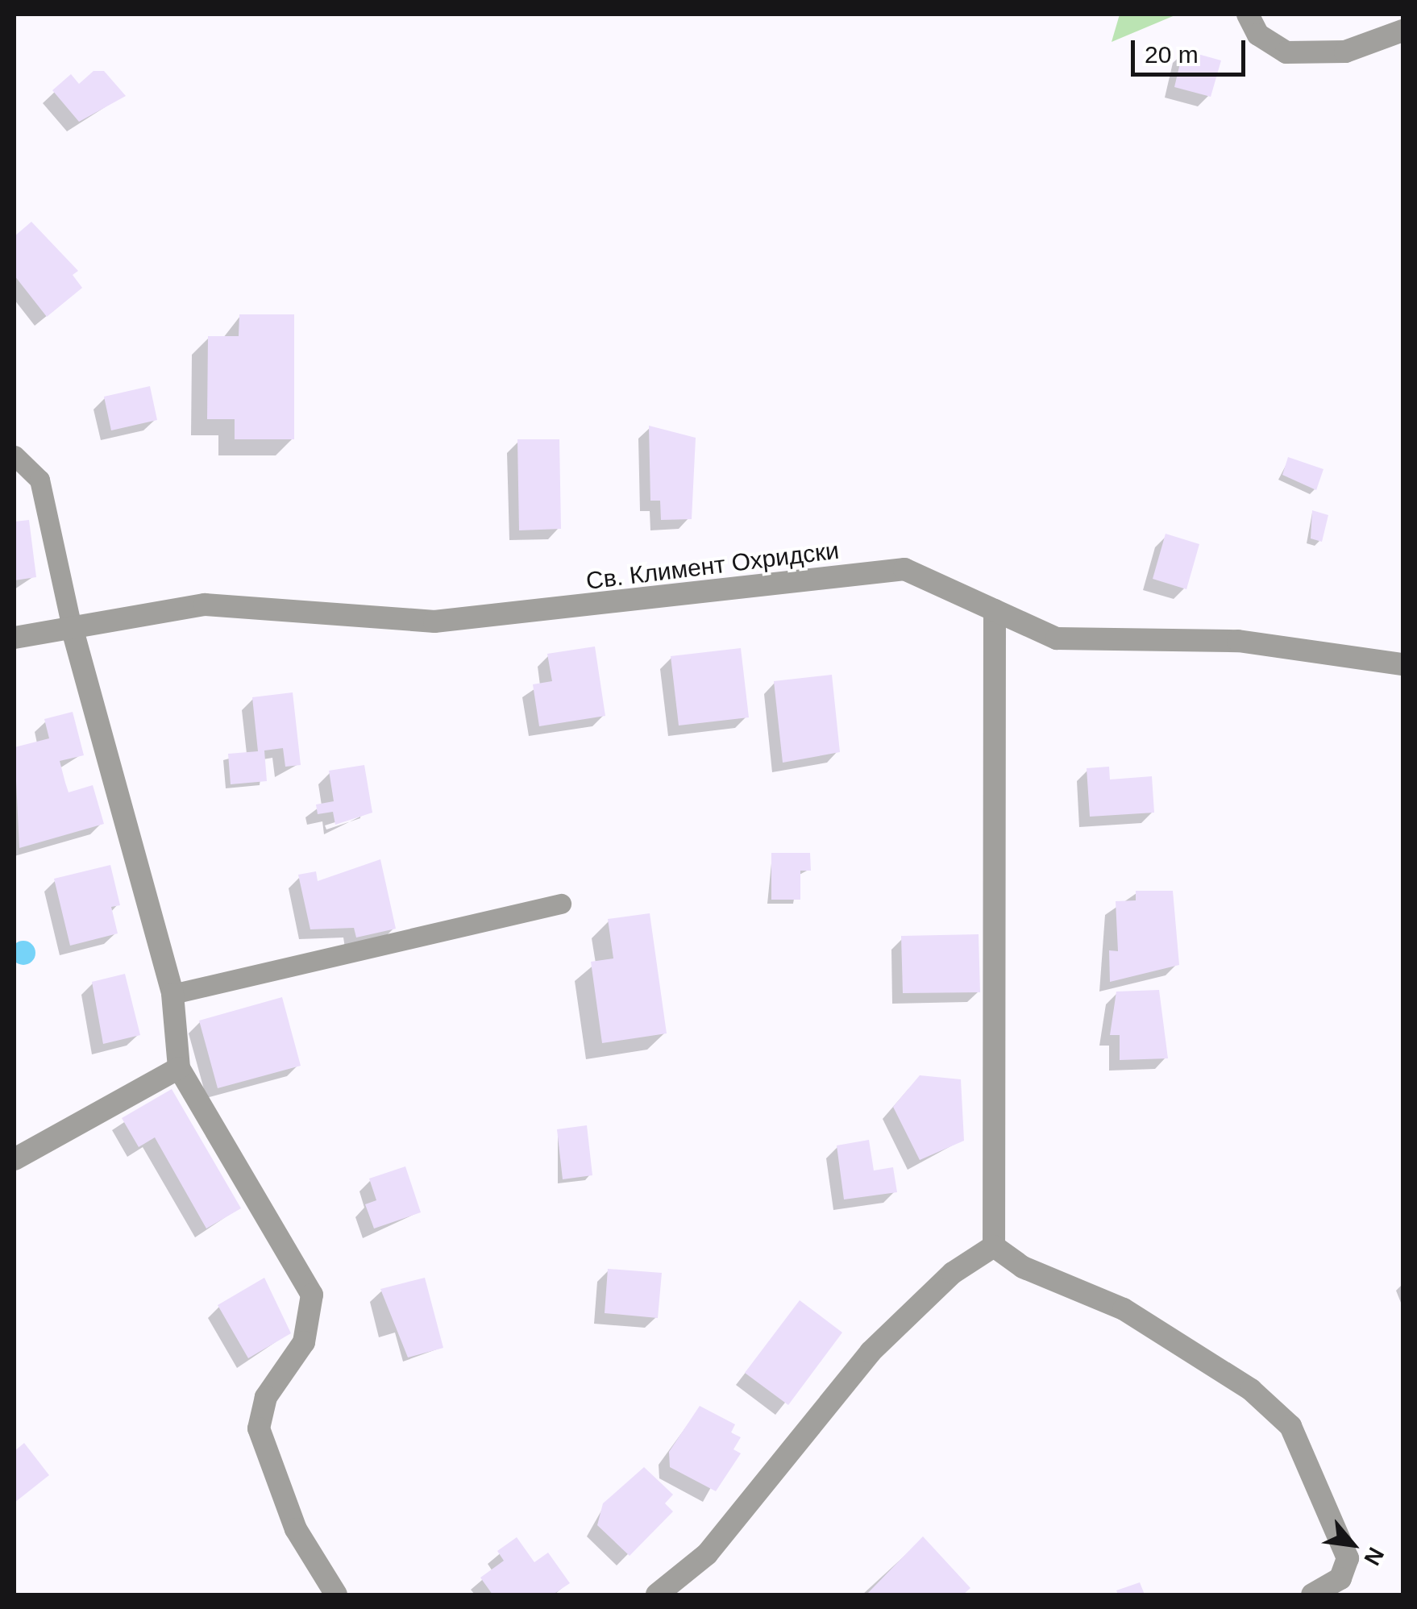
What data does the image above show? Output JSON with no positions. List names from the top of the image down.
{
  "streets": {
    "street": ["Св. Климент Охридски"]
  },
  "scale_bar": "20 m",
  "north": "bottom right"
}
